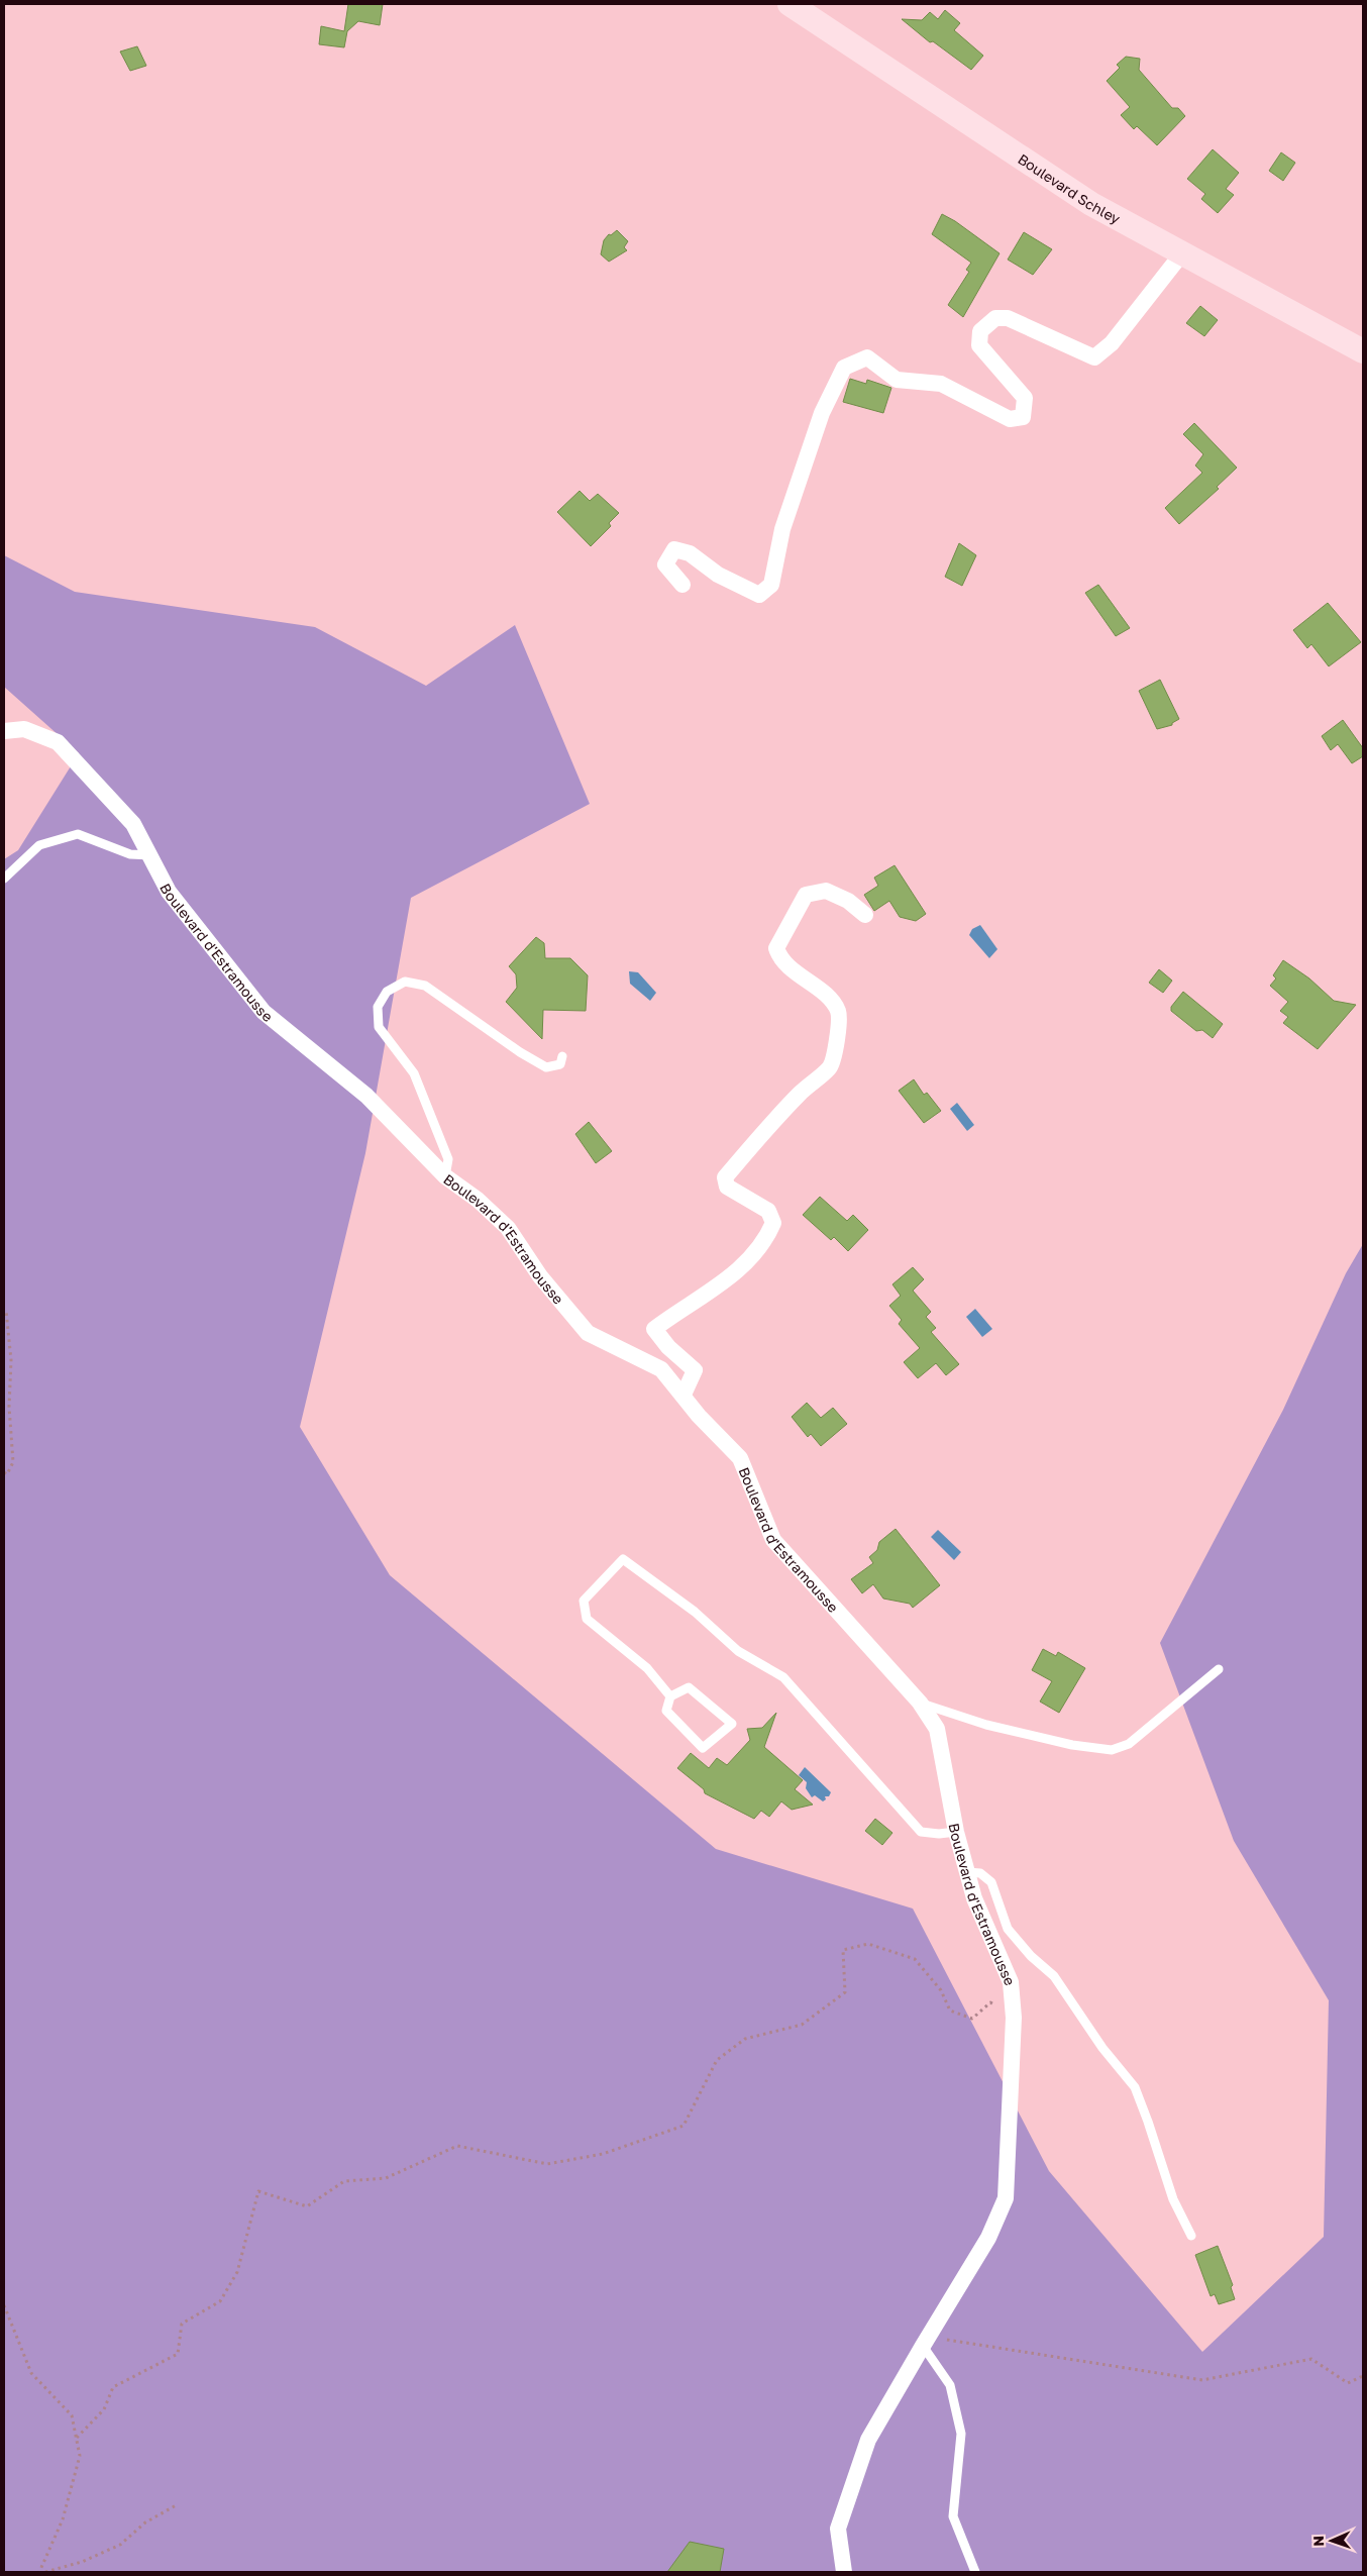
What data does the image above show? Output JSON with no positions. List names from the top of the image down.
{
  "streets": {
    "main road": ["Boulevard Schley"],
    "street": ["Boulevard d'Estramousse"]
  },
  "north": "left"
}
